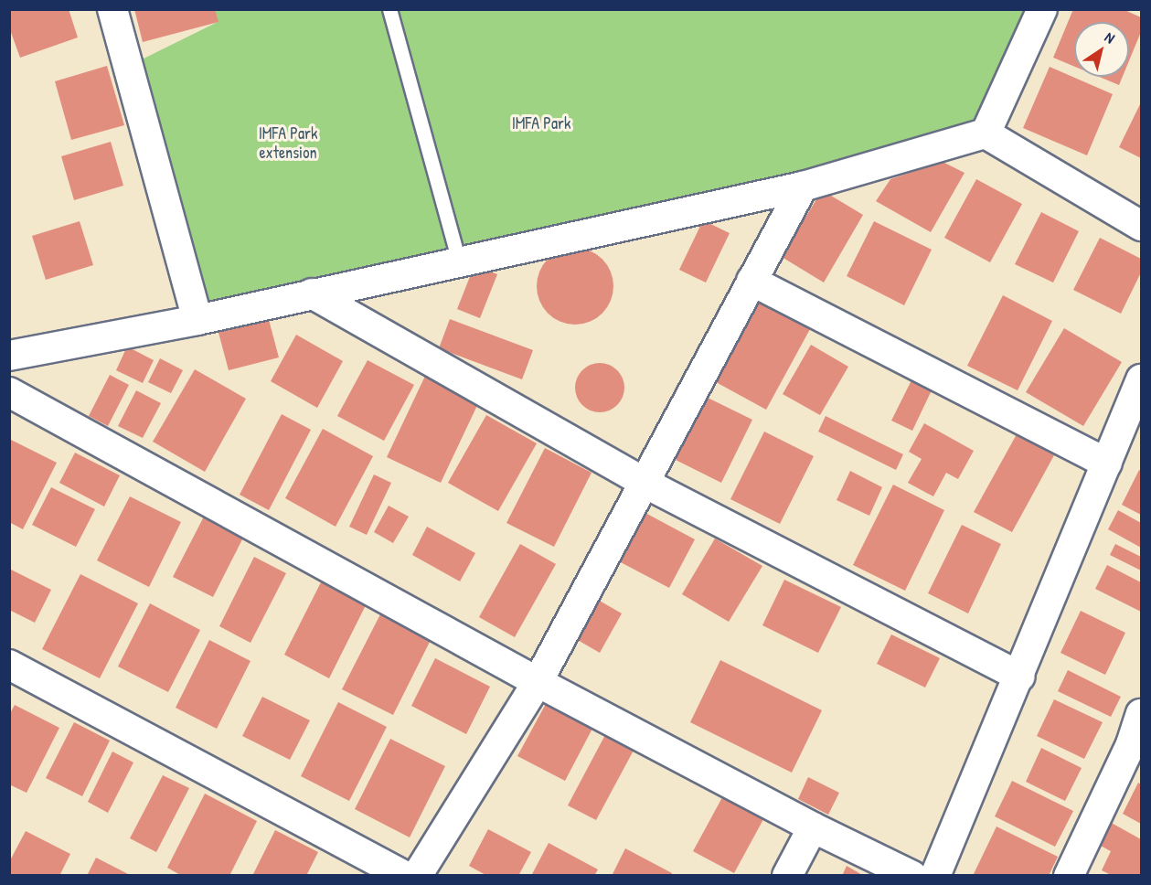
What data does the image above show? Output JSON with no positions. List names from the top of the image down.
{
  "parks": ["IMFA Park", "IMFA Park extension"],
  "north": "top right"
}
